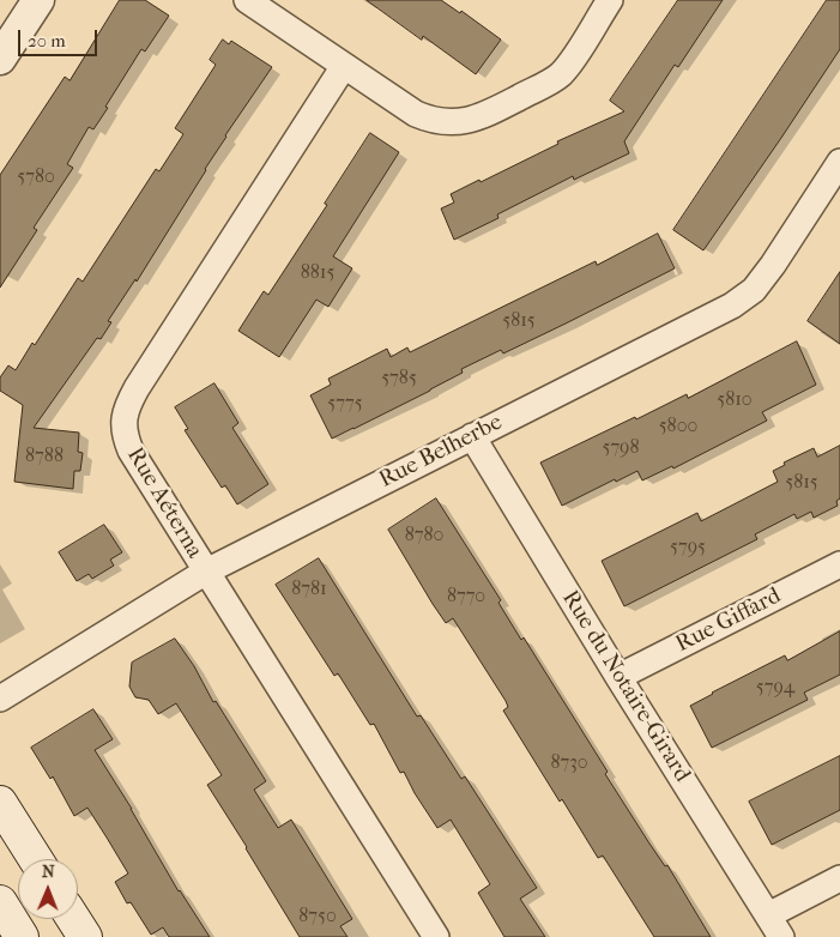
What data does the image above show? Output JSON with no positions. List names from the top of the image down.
{
  "streets": {
    "street": [
      "Rue Belherbe",
      "Rue Aéterna",
      "Rue Giffard",
      "Rue du Notaire-Girard"
    ]
  },
  "crossings": [
    ["Rue Belherbe", "Rue Aéterna"],
    ["Rue Belherbe", "Rue du Notaire-Girard"],
    ["Rue Giffard", "Rue du Notaire-Girard"]
  ],
  "house_numbers": [
    "5780",
    "8815",
    "5815",
    "5785",
    "5810",
    "5775",
    "5800",
    "5798",
    "8788",
    "5815",
    "8780",
    "5795",
    "8781",
    "8770",
    "5794",
    "8730",
    "8750"
  ],
  "scale_bar": "20 m",
  "north": "top"
}
